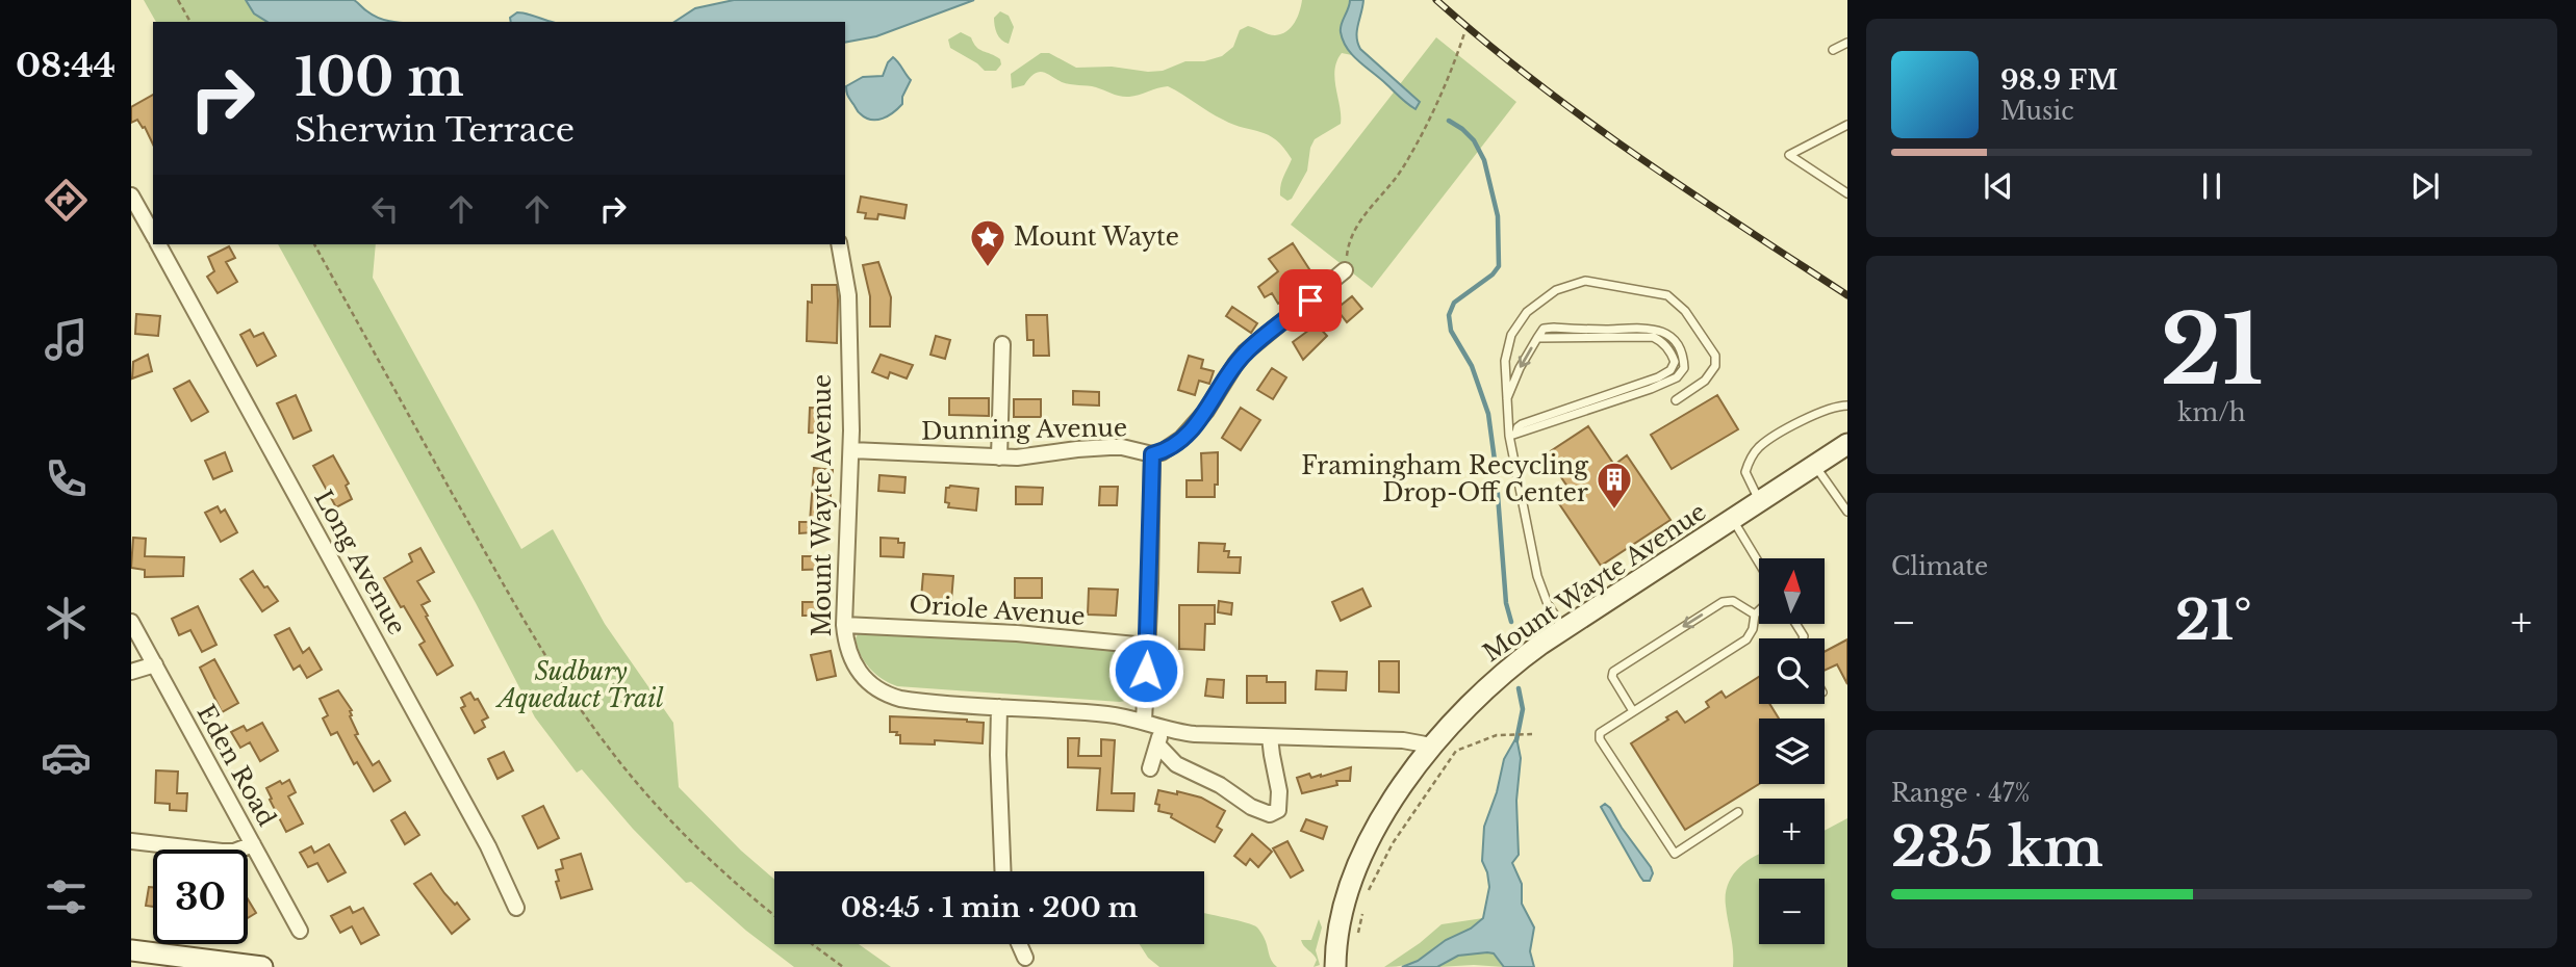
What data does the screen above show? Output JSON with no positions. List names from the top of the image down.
{
  "streets": {
    "street": [
      "Dunning Avenue",
      "Mount Wayte Avenue",
      "Long Avenue",
      "Oriole Avenue",
      "Eden Road"
    ]
  },
  "crossings": [
    ["Dunning Avenue", "Mount Wayte Avenue"],
    ["Mount Wayte Avenue", "Oriole Avenue"]
  ],
  "parks": ["Sudbury Aqueduct Trail"],
  "places": {
    "place": ["Mount Wayte"],
    "building": ["Framingham Recycling Drop-Off Center"]
  },
  "north": "top",
  "page": {
    "tabs": "08:44",
    "turn": ["100 m", "Sherwin Terrace"],
    "song": ["98.9 FM", "Music"],
    "tile": [
      ["21", "km/h"],
      "Climate",
      ["Range · 47%", "235 km"]
    ],
    "map_buttons": ["+", "−"],
    "heat": ["−", "21°", "+"],
    "limit": "30",
    "trip": "08:45 · 1 min · 200 m"
  }
}
